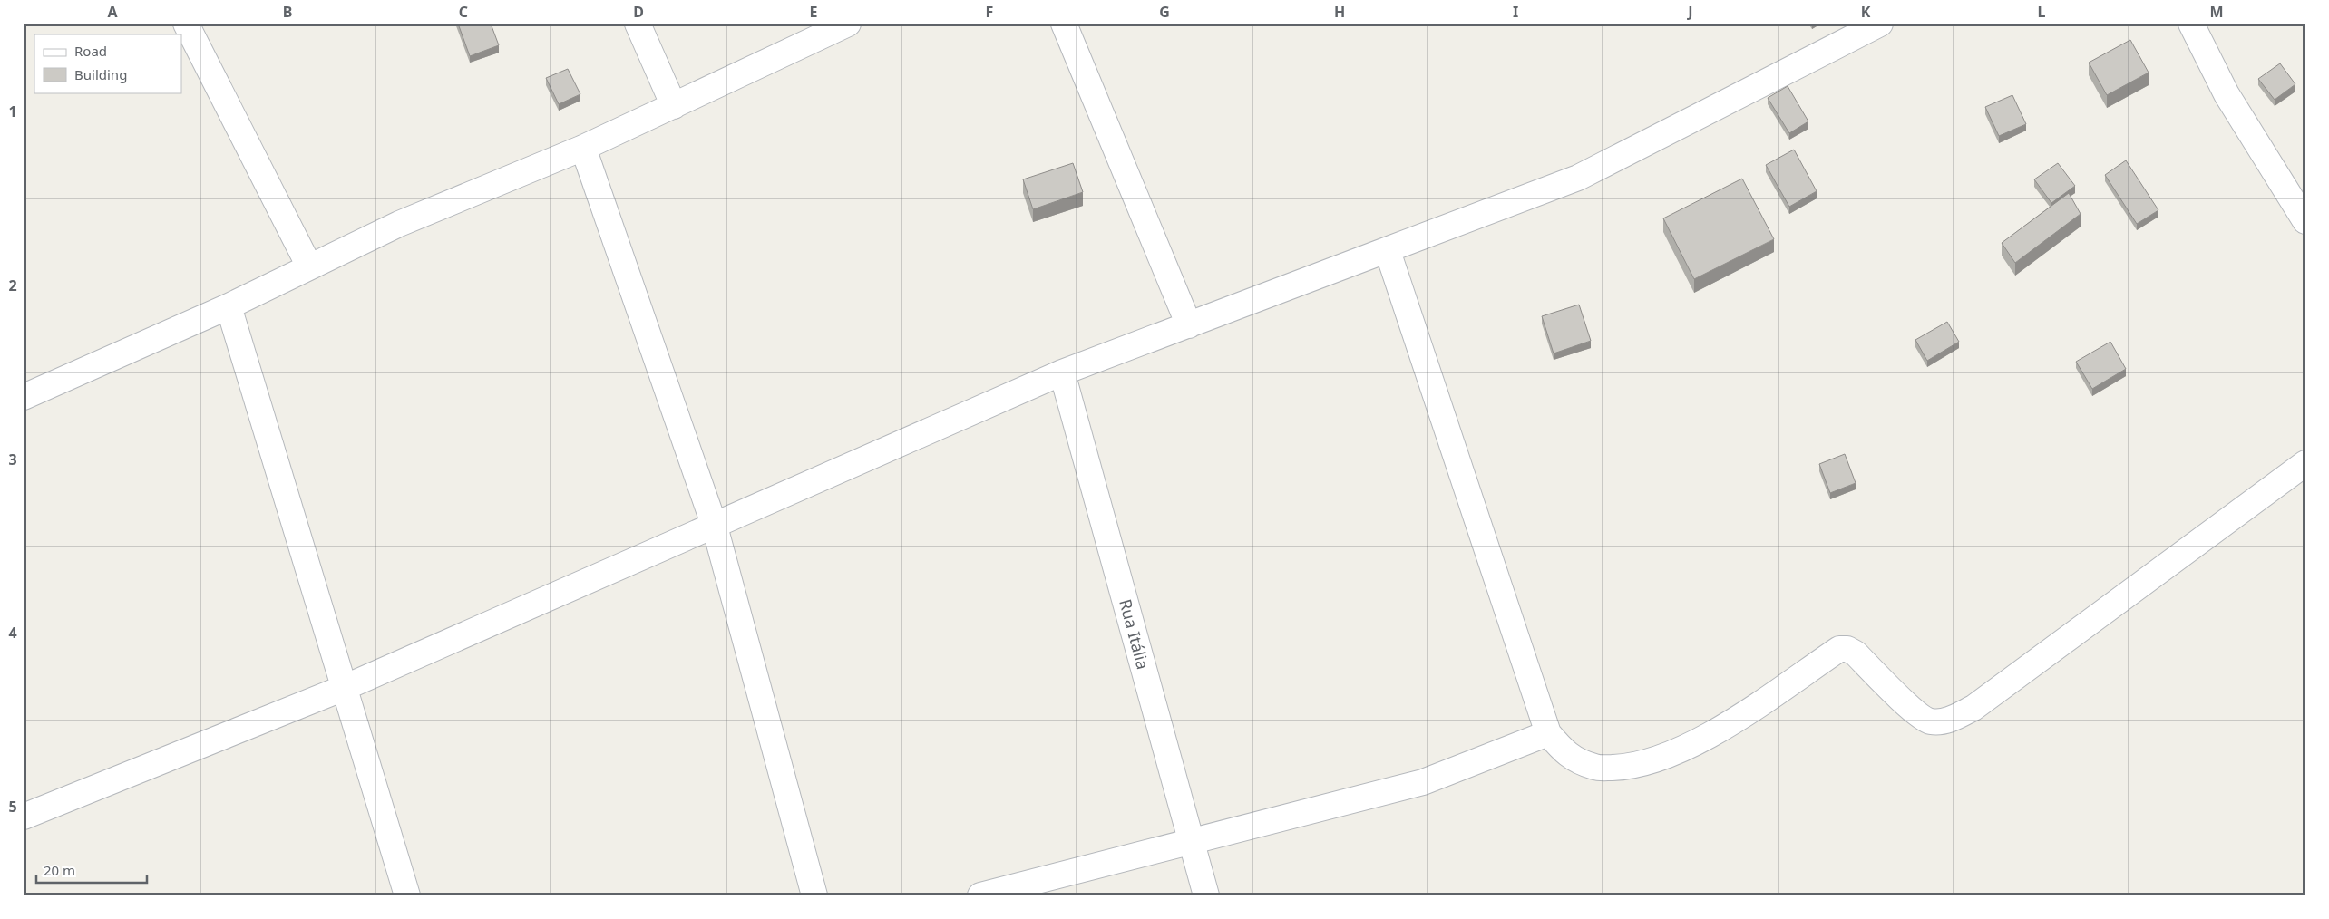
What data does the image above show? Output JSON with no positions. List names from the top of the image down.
{
  "streets": {
    "street": ["Rua Itália"]
  },
  "legend": ["Road", "Building"],
  "scale_bar": "20 m",
  "grid": {
    "columns": [
      "A",
      "B",
      "C",
      "D",
      "E",
      "F",
      "G",
      "H",
      "I",
      "J",
      "K",
      "L",
      "M"
    ],
    "rows": [
      "1",
      "2",
      "3",
      "4",
      "5"
    ]
  }
}
